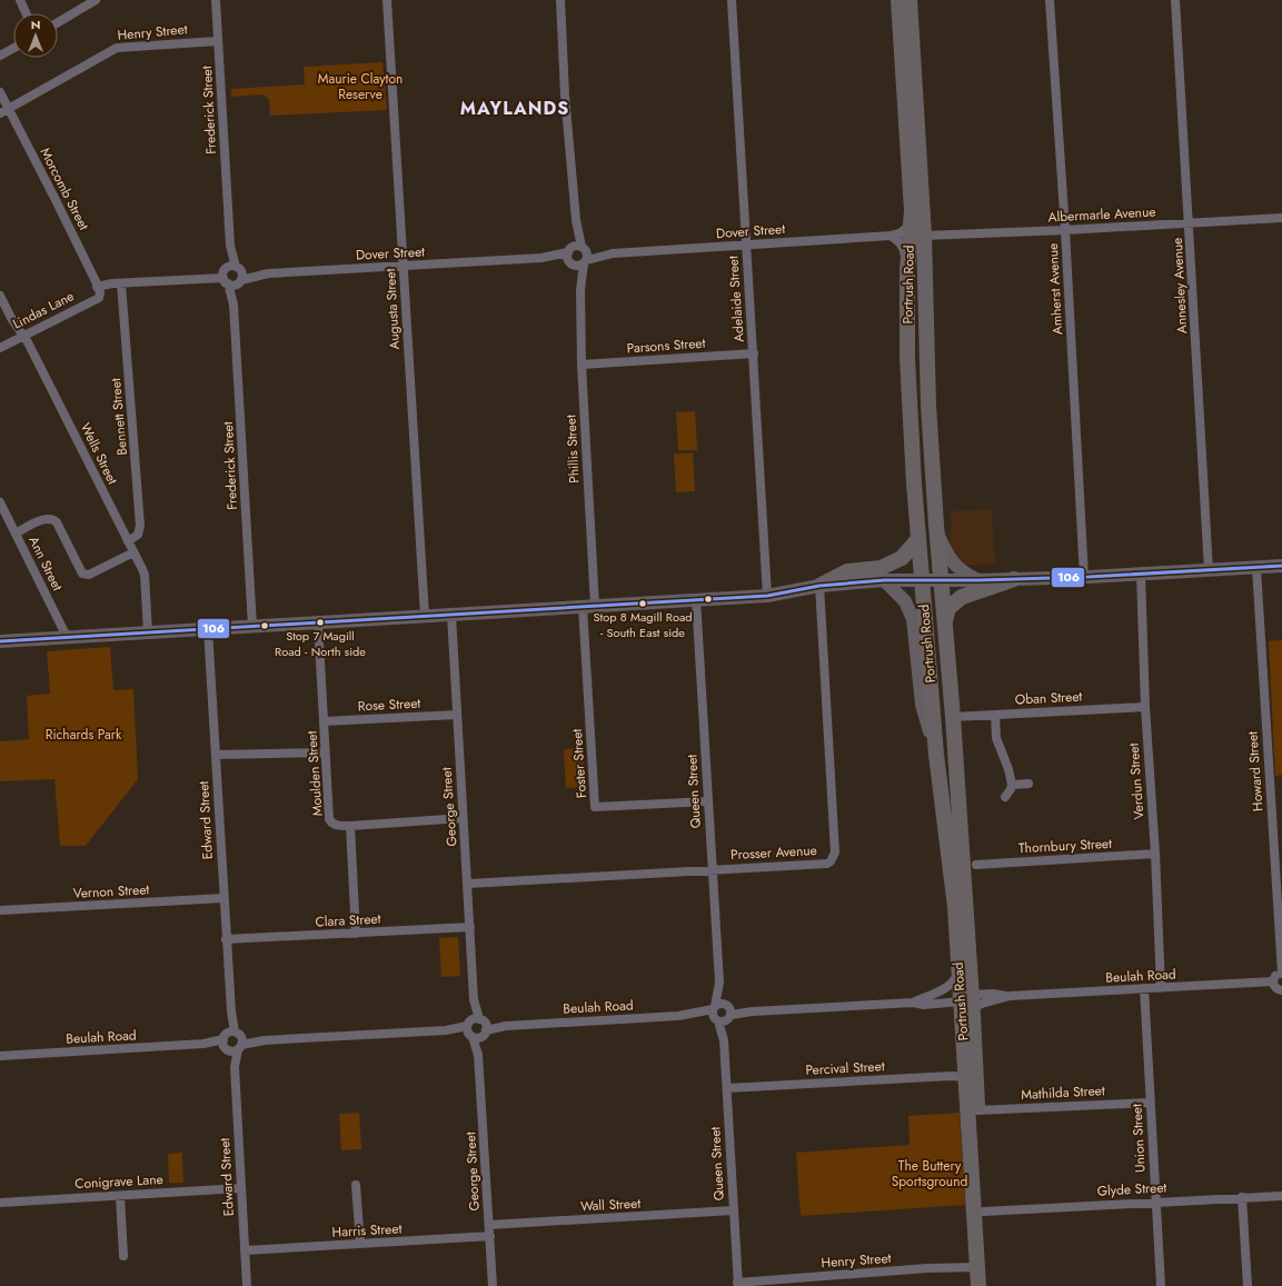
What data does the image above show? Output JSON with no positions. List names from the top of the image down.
{
  "streets": {
    "highway": ["Portrush Road"],
    "street": [
      "Henry Street",
      "Frederick Street",
      "Morcomb Street",
      "Albermarle Avenue",
      "Dover Street",
      "Annesley Avenue",
      "Amherst Avenue",
      "Adelaide Street",
      "Augusta Street",
      "Lindas Lane",
      "Parsons Street",
      "Bennett Street",
      "Phillis Street",
      "Wells Street",
      "Ann Street",
      "Oban Street",
      "Rose Street",
      "Foster Street",
      "Howard Street",
      "Moulden Street",
      "Verdun Street",
      "Queen Street",
      "George Street",
      "Edward Street",
      "Thornbury Street",
      "Prosser Avenue",
      "Vernon Street",
      "Clara Street",
      "Beulah Road",
      "Percival Street",
      "Mathilda Street",
      "Union Street",
      "Conigrave Lane",
      "Glyde Street",
      "Wall Street",
      "Harris Street"
    ]
  },
  "crossings": [
    ["Henry Street", "Frederick Street"],
    ["Henry Street", "Morcomb Street"],
    ["Henry Street", "Queen Street"],
    ["Frederick Street", "Dover Street"],
    ["Morcomb Street", "Dover Street"],
    ["Morcomb Street", "Lindas Lane"],
    ["Albermarle Avenue", "Portrush Road"],
    ["Albermarle Avenue", "Annesley Avenue"],
    ["Albermarle Avenue", "Amherst Avenue"],
    ["Dover Street", "Portrush Road"],
    ["Dover Street", "Adelaide Street"],
    ["Dover Street", "Augusta Street"],
    ["Dover Street", "Bennett Street"],
    ["Dover Street", "Phillis Street"],
    ["Portrush Road", "Oban Street"],
    ["Portrush Road", "Beulah Road"],
    ["Portrush Road", "Mathilda Street"],
    ["Portrush Road", "Glyde Street"],
    ["Adelaide Street", "Parsons Street"],
    ["Lindas Lane", "Wells Street"],
    ["Parsons Street", "Phillis Street"],
    ["Bennett Street", "Wells Street"],
    ["Phillis Street", "Foster Street"],
    ["Oban Street", "Verdun Street"],
    ["Rose Street", "Moulden Street"],
    ["Rose Street", "George Street"],
    ["Foster Street", "Queen Street"],
    ["Moulden Street", "George Street"],
    ["Verdun Street", "Thornbury Street"],
    ["Verdun Street", "Beulah Road"],
    ["Queen Street", "Prosser Avenue"],
    ["Queen Street", "Beulah Road"],
    ["Queen Street", "Percival Street"],
    ["Queen Street", "Wall Street"],
    ["George Street", "Prosser Avenue"],
    ["George Street", "Clara Street"],
    ["George Street", "Beulah Road"],
    ["George Street", "Wall Street"],
    ["George Street", "Harris Street"],
    ["Edward Street", "Vernon Street"],
    ["Edward Street", "Clara Street"],
    ["Edward Street", "Beulah Road"],
    ["Edward Street", "Conigrave Lane"],
    ["Edward Street", "Harris Street"],
    ["Beulah Road", "Union Street"],
    ["Mathilda Street", "Union Street"],
    ["Union Street", "Glyde Street"]
  ],
  "districts": ["MAYLANDS"],
  "parks": ["Maurie Clayton Reserve", "Richards Park", "The Buttery Sportsground"],
  "places": ["Stop 8 Magill Road - South East side", "Stop 7 Magill Road - North side"],
  "lines": ["transit line 106"],
  "north": "top"
}
